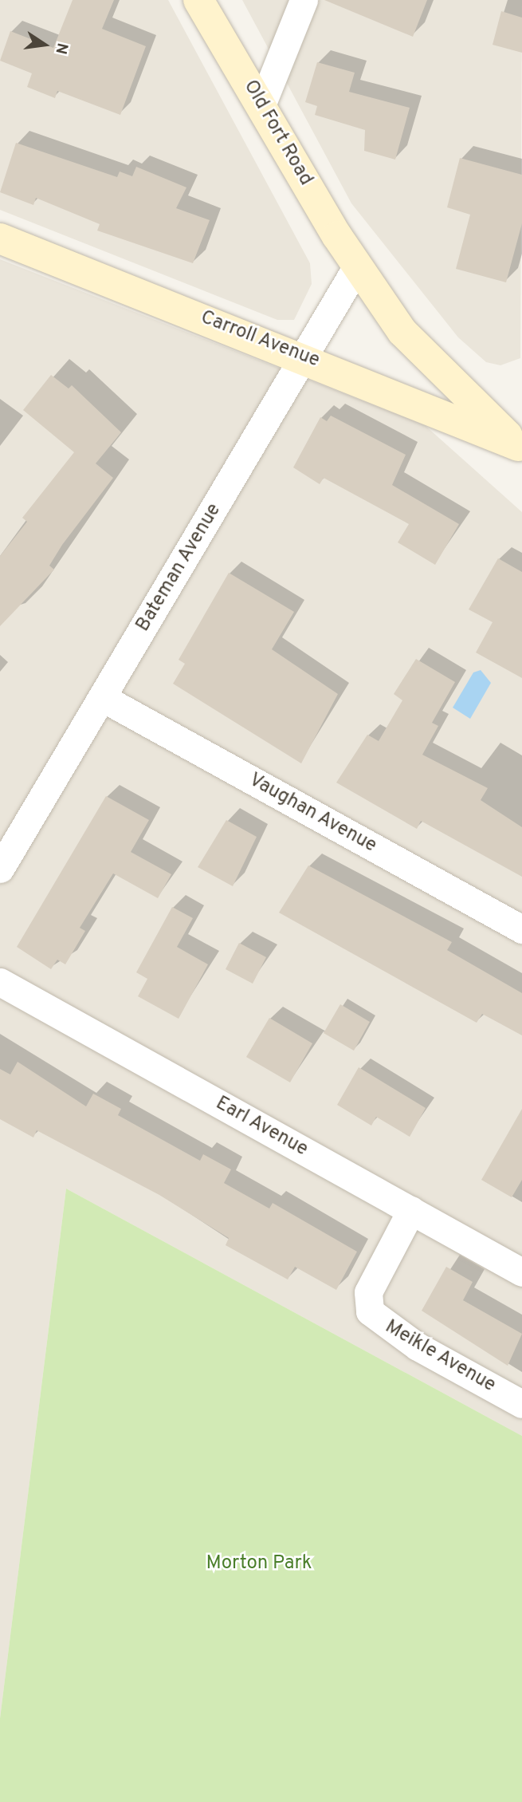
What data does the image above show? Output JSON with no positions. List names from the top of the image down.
{
  "streets": {
    "street": [
      "Old Fort Road",
      "Carroll Avenue",
      "Bateman Avenue",
      "Vaughan Avenue",
      "Earl Avenue",
      "Meikle Avenue"
    ]
  },
  "crossings": [
    ["Old Fort Road", "Carroll Avenue"],
    ["Old Fort Road", "Bateman Avenue"],
    ["Carroll Avenue", "Bateman Avenue"],
    ["Bateman Avenue", "Vaughan Avenue"],
    ["Earl Avenue", "Meikle Avenue"]
  ],
  "parks": ["Morton Park"],
  "north": "right"
}
